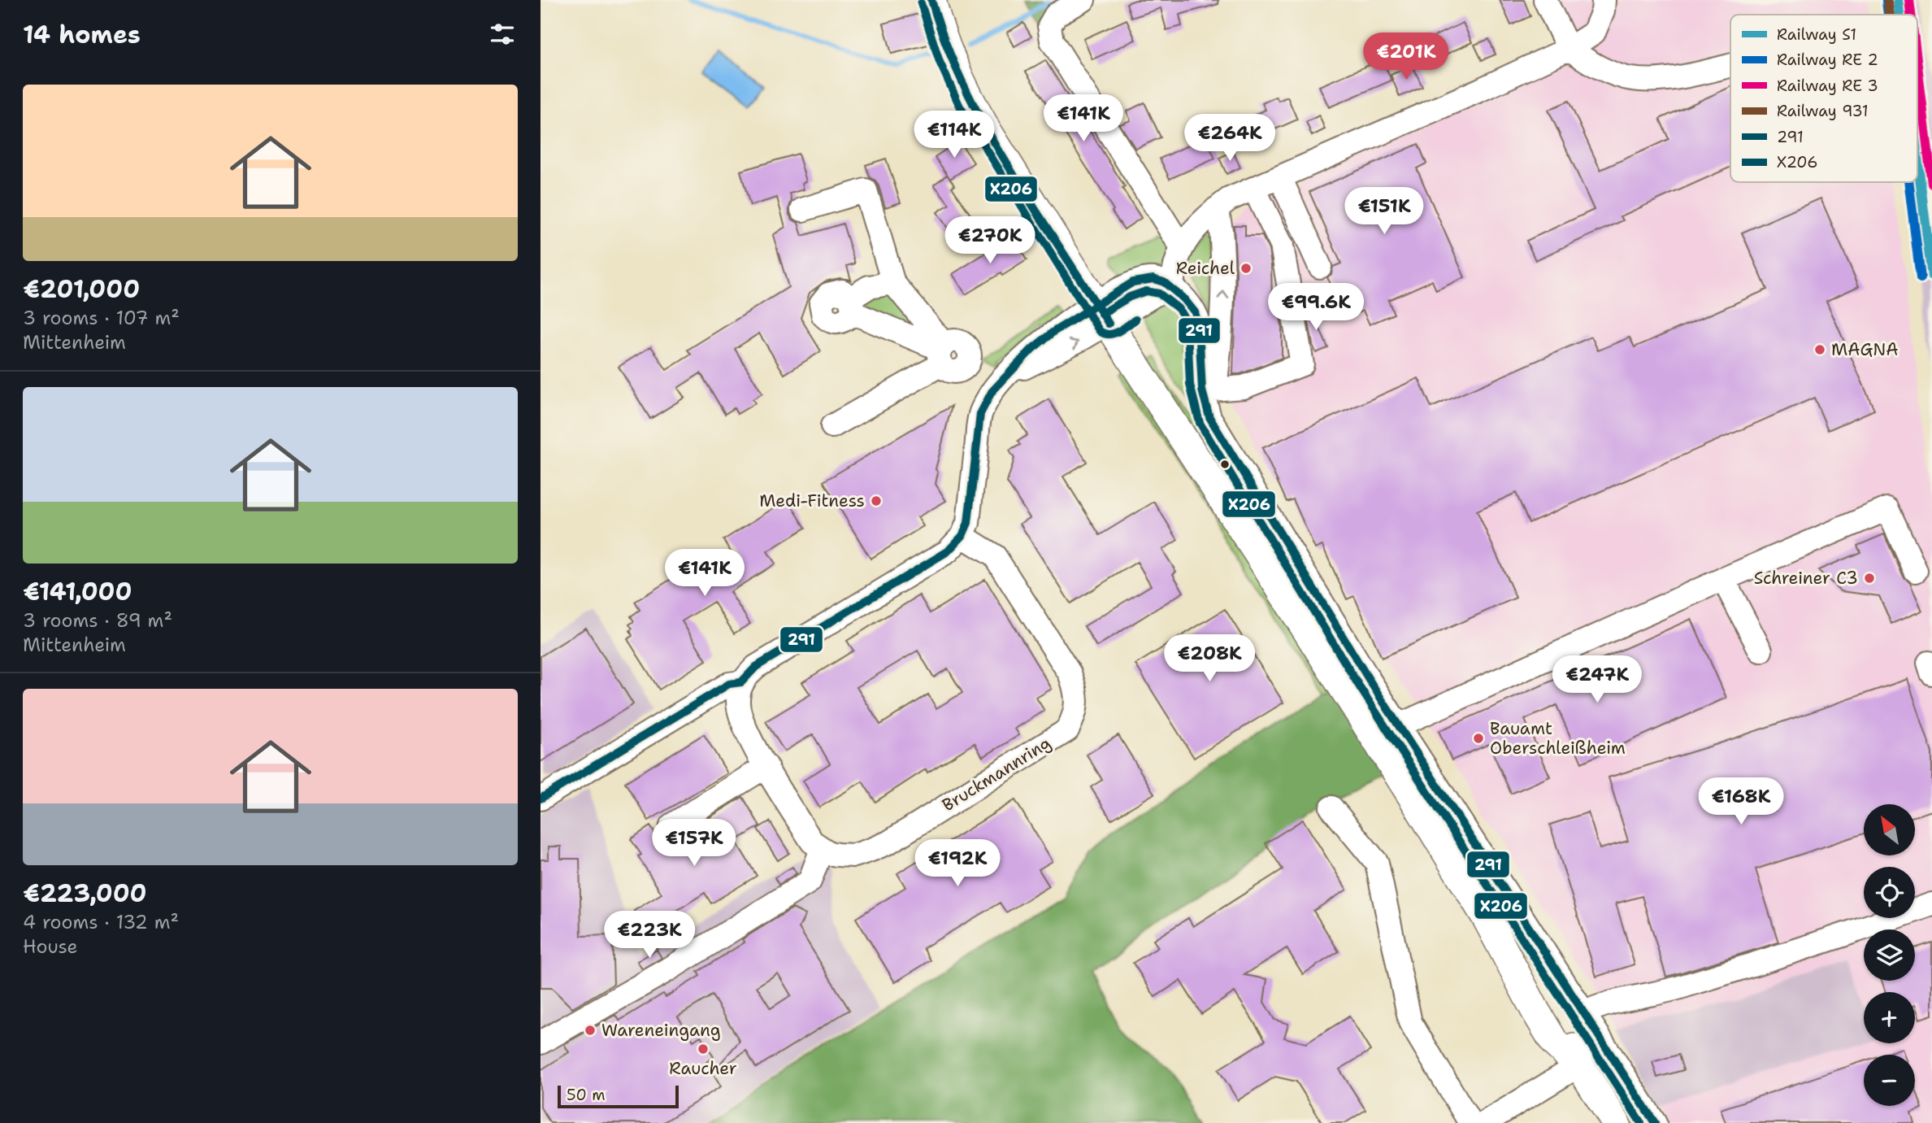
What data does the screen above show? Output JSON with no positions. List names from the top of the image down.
{
  "streets": {
    "street": ["Bruckmannring"]
  },
  "places": [
    "Reichel",
    "MAGNA",
    "Medi-Fitness",
    "Schreiner C3",
    "Bauamt Oberschleißheim",
    "Wareneingang",
    "Raucher"
  ],
  "lines": [
    "rail line S1",
    "transit line 291",
    "rail line 931",
    "transit line X206"
  ],
  "legend": [
    "Railway S1",
    "Railway RE 2",
    "Railway RE 3",
    "Railway 931",
    "291",
    "X206"
  ],
  "scale_bar": "50 m",
  "north": "top left",
  "page": {
    "heading": "14 homes",
    "price": [
      "€201K",
      "€141K",
      "€114K",
      "€264K",
      "€151K",
      "€270K",
      "€99.6K",
      "€141K",
      "€208K",
      "€247K",
      "€168K",
      "€157K",
      "€192K",
      "€223K"
    ],
    "list": [
      {
        "name": "€201,000",
        "note": "3 rooms · 107 m² · Mittenheim"
      },
      {
        "name": "€141,000",
        "note": "3 rooms · 89 m² · Mittenheim"
      },
      {
        "name": "€223,000",
        "note": "4 rooms · 132 m² · House"
      }
    ],
    "map_buttons": ["+", "−"],
    "scale": "50 m"
  }
}
